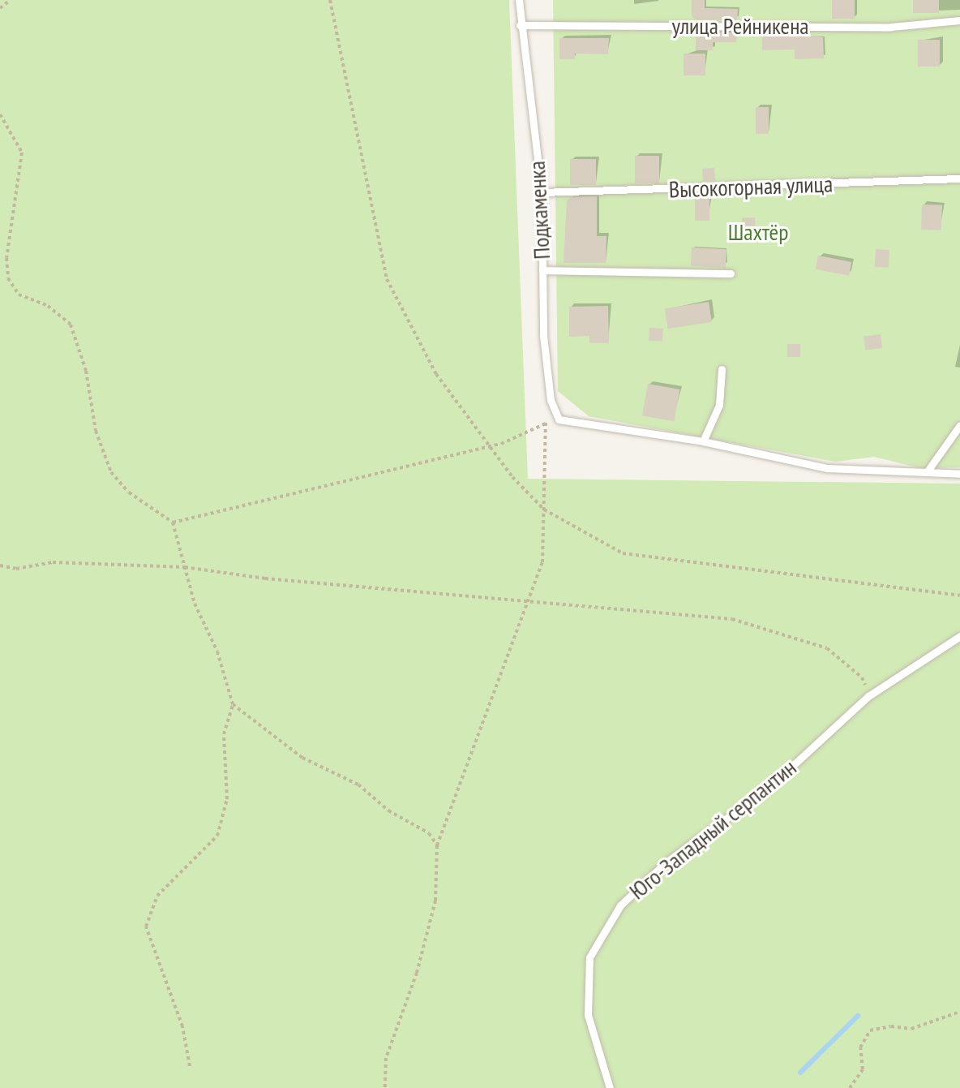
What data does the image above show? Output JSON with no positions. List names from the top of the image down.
{
  "streets": {
    "lane": [
      "улица Рейникена",
      "Высокогорная улица",
      "Подкаменка",
      "Юго-Западный серпантин"
    ]
  },
  "crossings": [
    ["улица Рейникена", "Подкаменка"],
    ["Высокогорная улица", "Подкаменка"]
  ],
  "parks": ["Шахтёр"]
}
